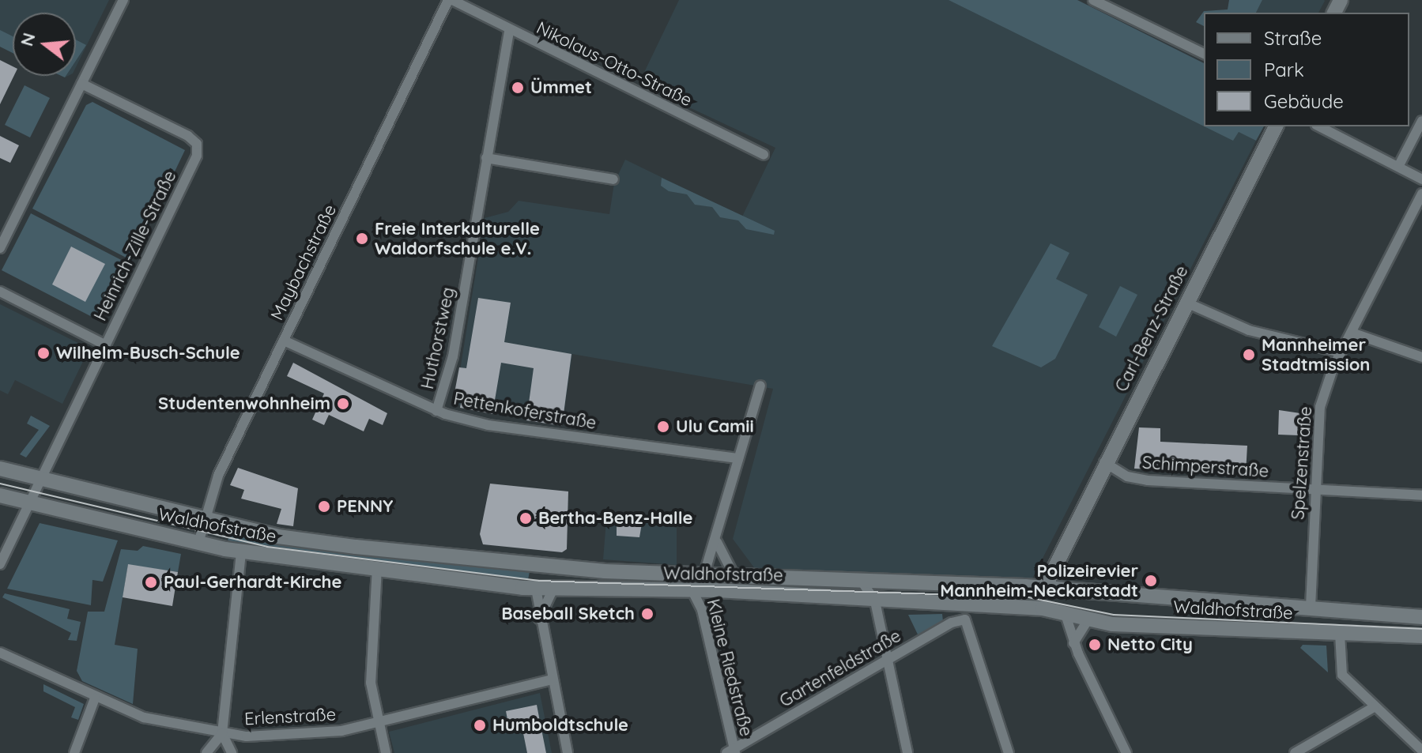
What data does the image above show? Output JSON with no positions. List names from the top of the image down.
{
  "streets": {
    "street": [
      "Nikolaus-Otto-Straße",
      "Heinrich-Zille-Straße",
      "Maybachstraße",
      "Carl-Benz-Straße",
      "Huthorstweg",
      "Pettenkoferstraße",
      "Spelzenstraße",
      "Schimperstraße",
      "Waldhofstraße",
      "Kleine Riedstraße",
      "Gartenfeldstraße",
      "Erlenstraße"
    ]
  },
  "crossings": [
    ["Nikolaus-Otto-Straße", "Maybachstraße"],
    ["Nikolaus-Otto-Straße", "Huthorstweg"],
    ["Heinrich-Zille-Straße", "Waldhofstraße"],
    ["Maybachstraße", "Pettenkoferstraße"],
    ["Maybachstraße", "Waldhofstraße"],
    ["Carl-Benz-Straße", "Schimperstraße"],
    ["Carl-Benz-Straße", "Waldhofstraße"],
    ["Huthorstweg", "Pettenkoferstraße"],
    ["Spelzenstraße", "Schimperstraße"],
    ["Spelzenstraße", "Waldhofstraße"],
    ["Waldhofstraße", "Kleine Riedstraße"],
    ["Kleine Riedstraße", "Gartenfeldstraße"]
  ],
  "places": [
    "Ümmet",
    "Freie Interkulturelle Waldorfschule e.V.",
    "Wilhelm-Busch-Schule",
    "Mannheimer Stadtmission",
    "Studentenwohnheim",
    "Ulu Camii",
    "PENNY",
    "Bertha-Benz-Halle",
    "Polizeirevier Mannheim-Neckarstadt",
    "Paul-Gerhardt-Kirche",
    "Baseball Sketch",
    "Netto City",
    "Humboldtschule"
  ],
  "legend": ["Straße", "Park", "Gebäude"],
  "north": "left"
}
